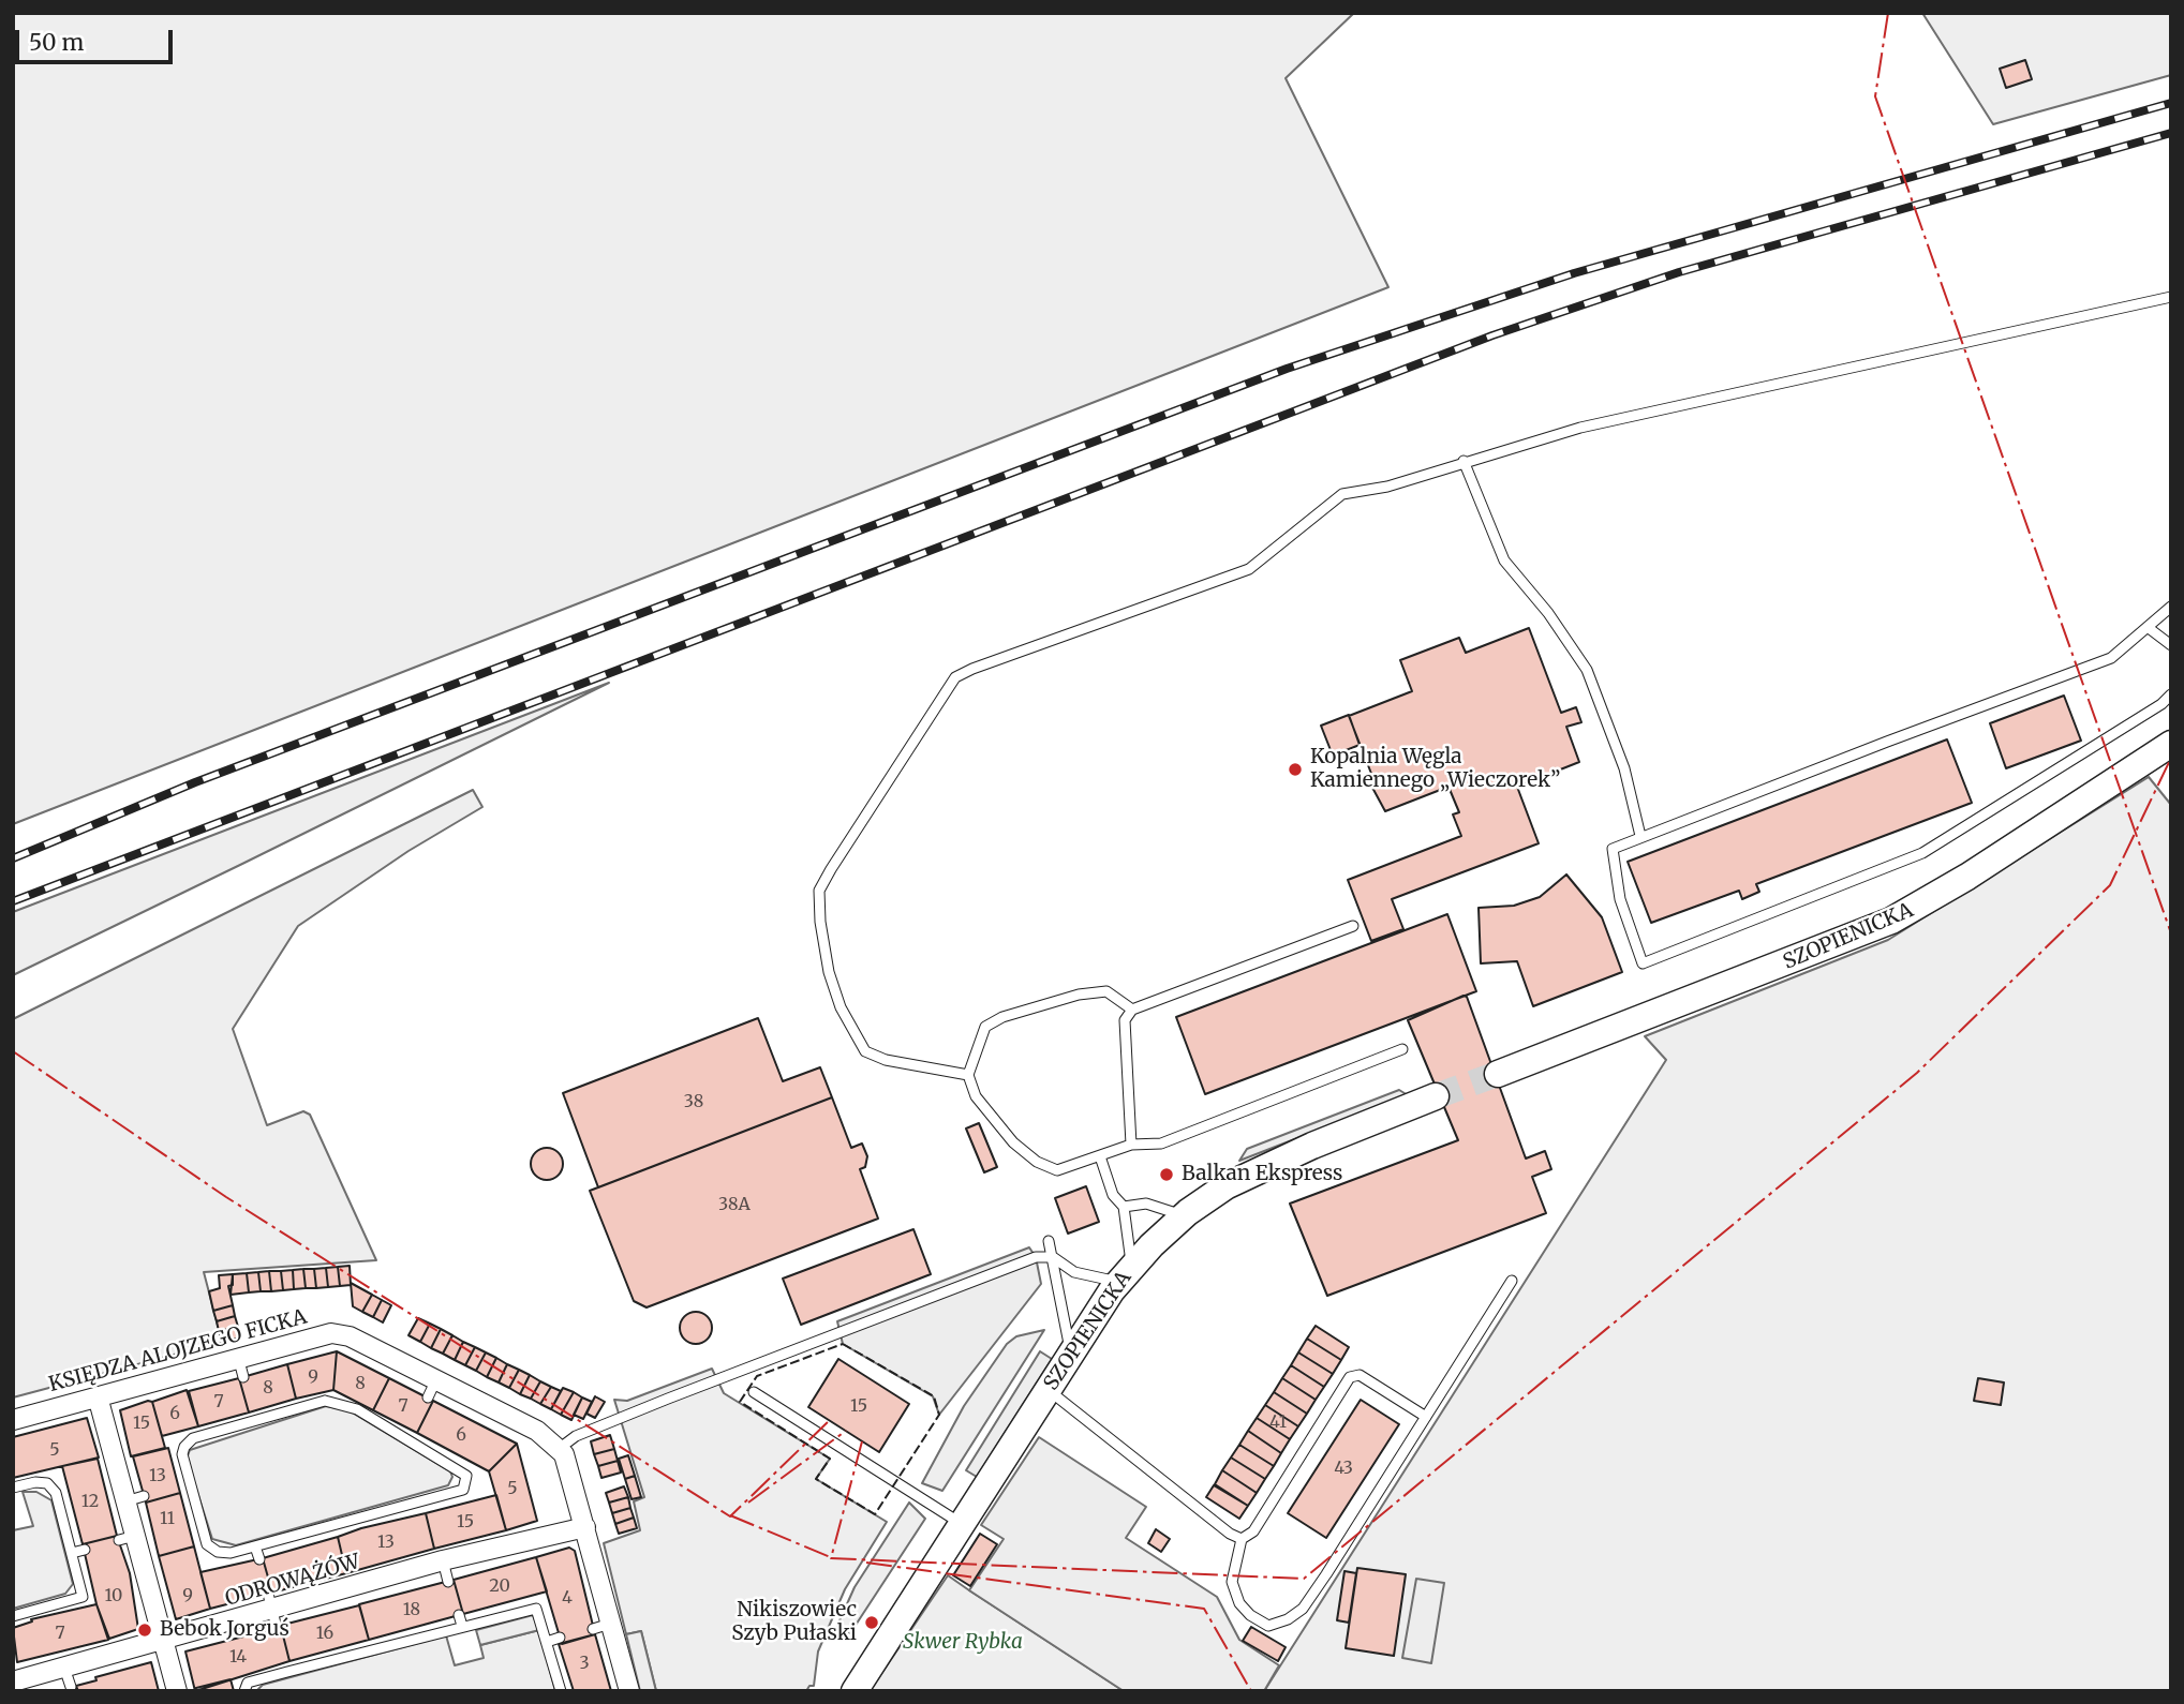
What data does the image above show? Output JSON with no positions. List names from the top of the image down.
{
  "streets": {
    "street": ["SZOPIENICKA", "KSIĘDZA ALOJZEGO FICKA", "ODROWĄŻÓW"]
  },
  "crossings": [
    ["KSIĘDZA ALOJZEGO FICKA", "ODROWĄŻÓW"]
  ],
  "parks": ["Skwer Rybka"],
  "places": [
    "Kopalnia Węgla Kamiennego „Wieczorek”",
    "Balkan Ekspress",
    "Nikiszowiec Szyb Pułaski",
    "Bebok Jorguś"
  ],
  "house_numbers": [
    "38",
    "38A",
    "9",
    "8",
    "8",
    "7",
    "7",
    "15",
    "6",
    "41",
    "15",
    "6",
    "5",
    "43",
    "13",
    "5",
    "12",
    "11",
    "15",
    "13",
    "20",
    "10",
    "9",
    "4",
    "18",
    "7",
    "16",
    "14",
    "3"
  ],
  "scale_bar": "50 m"
}
